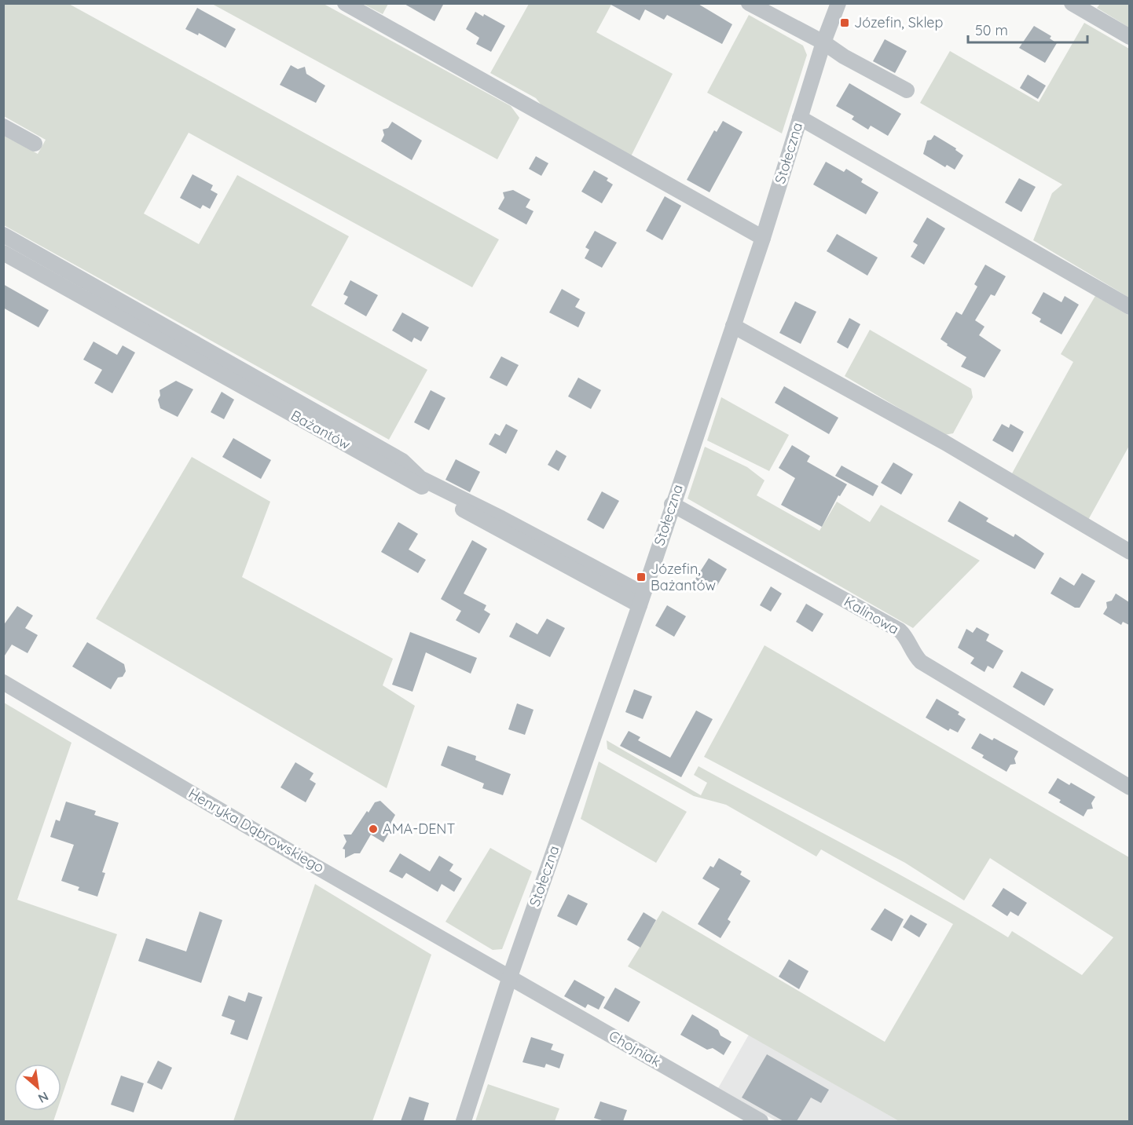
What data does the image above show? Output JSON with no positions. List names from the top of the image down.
{
  "streets": {
    "street": [
      "Stołeczna",
      "Bażantów",
      "Kalinowa",
      "Henryka Dąbrowskiego",
      "Chojniak"
    ]
  },
  "crossings": [
    ["Stołeczna", "Bażantów"],
    ["Stołeczna", "Kalinowa"],
    ["Stołeczna", "Henryka Dąbrowskiego"],
    ["Stołeczna", "Chojniak"],
    ["Henryka Dąbrowskiego", "Chojniak"]
  ],
  "places": {
    "transit": ["Józefin, Sklep", "Józefin, Bażantów"],
    "other": ["AMA-DENT"]
  },
  "scale_bar": "50 m",
  "north": "bottom right"
}
